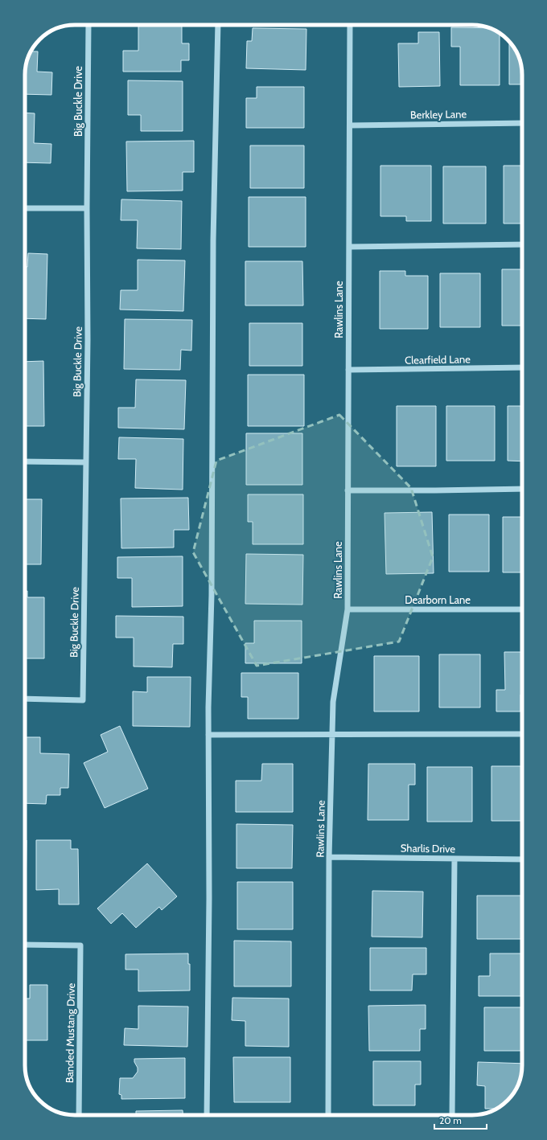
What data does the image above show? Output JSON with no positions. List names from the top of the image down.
{
  "streets": {
    "street": [
      "Big Buckle Drive",
      "Berkley Lane",
      "Rawlins Lane",
      "Clearfield Lane",
      "Dearborn Lane",
      "Sharlis Drive",
      "Banded Mustang Drive"
    ]
  },
  "crossings": [
    ["Berkley Lane", "Rawlins Lane"],
    ["Rawlins Lane", "Clearfield Lane"],
    ["Rawlins Lane", "Dearborn Lane"],
    ["Rawlins Lane", "Sharlis Drive"]
  ],
  "scale_bar": "20 m"
}
